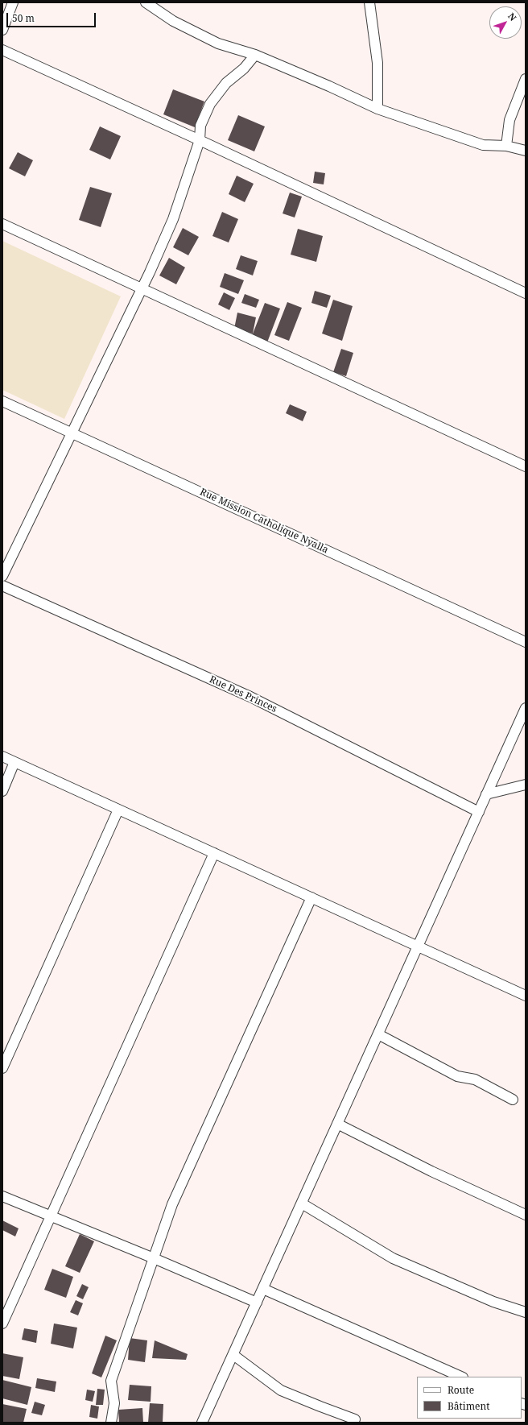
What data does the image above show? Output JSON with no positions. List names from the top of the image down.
{
  "streets": {
    "street": ["Rue Mission Catholique Nyalla", "Rue Des Princes"]
  },
  "legend": ["Route", "Bâtiment"],
  "scale_bar": "50 m",
  "north": "top right"
}
